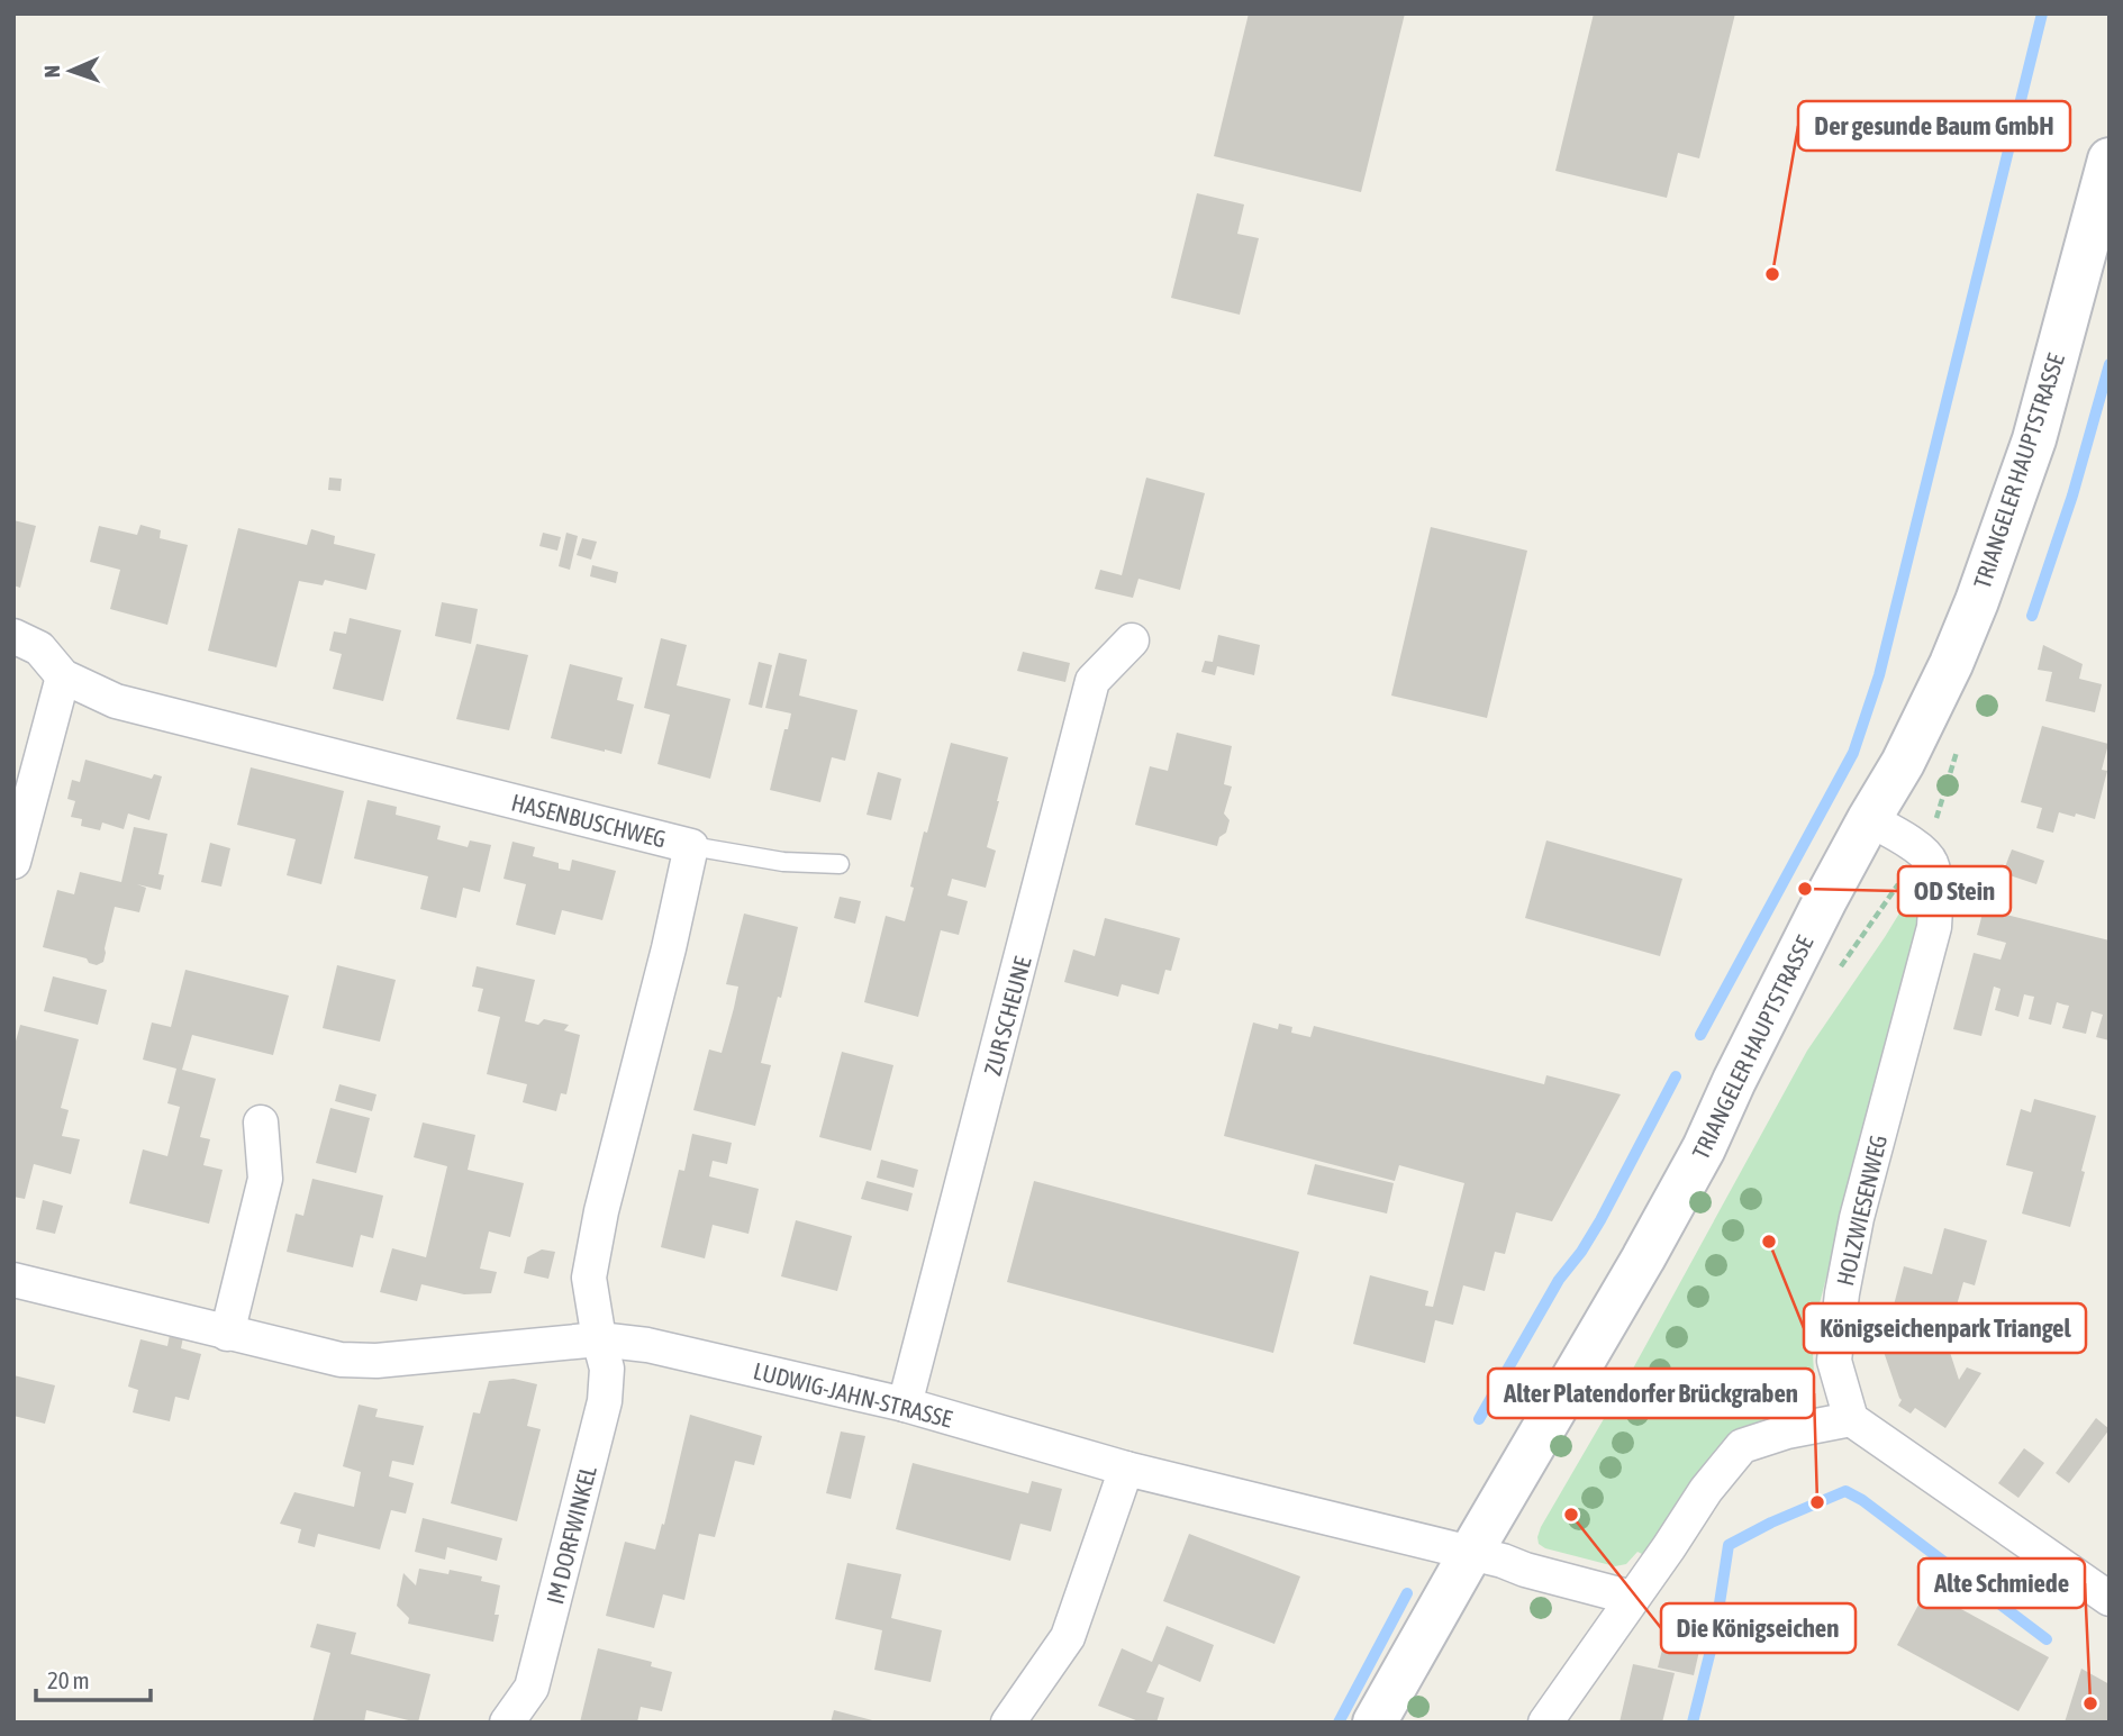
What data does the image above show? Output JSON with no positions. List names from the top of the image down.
{
  "streets": {
    "street": [
      "TRIANGELER HAUPTSTRASSE",
      "HASENBUSCHWEG",
      "ZUR SCHEUNE",
      "HOLZWIESENWEG",
      "LUDWIG-JAHN-STRASSE",
      "IM DORFWINKEL"
    ]
  },
  "crossings": [
    ["TRIANGELER HAUPTSTRASSE", "LUDWIG-JAHN-STRASSE"],
    ["HASENBUSCHWEG", "LUDWIG-JAHN-STRASSE"],
    ["HASENBUSCHWEG", "IM DORFWINKEL"],
    ["ZUR SCHEUNE", "LUDWIG-JAHN-STRASSE"],
    ["LUDWIG-JAHN-STRASSE", "IM DORFWINKEL"]
  ],
  "places": [
    "Der gesunde Baum GmbH",
    "OD Stein",
    "Königseichenpark Triangel",
    "Alter Platendorfer Brückgraben",
    "Die Königseichen",
    "Alte Schmiede"
  ],
  "scale_bar": "20 m",
  "north": "left"
}
